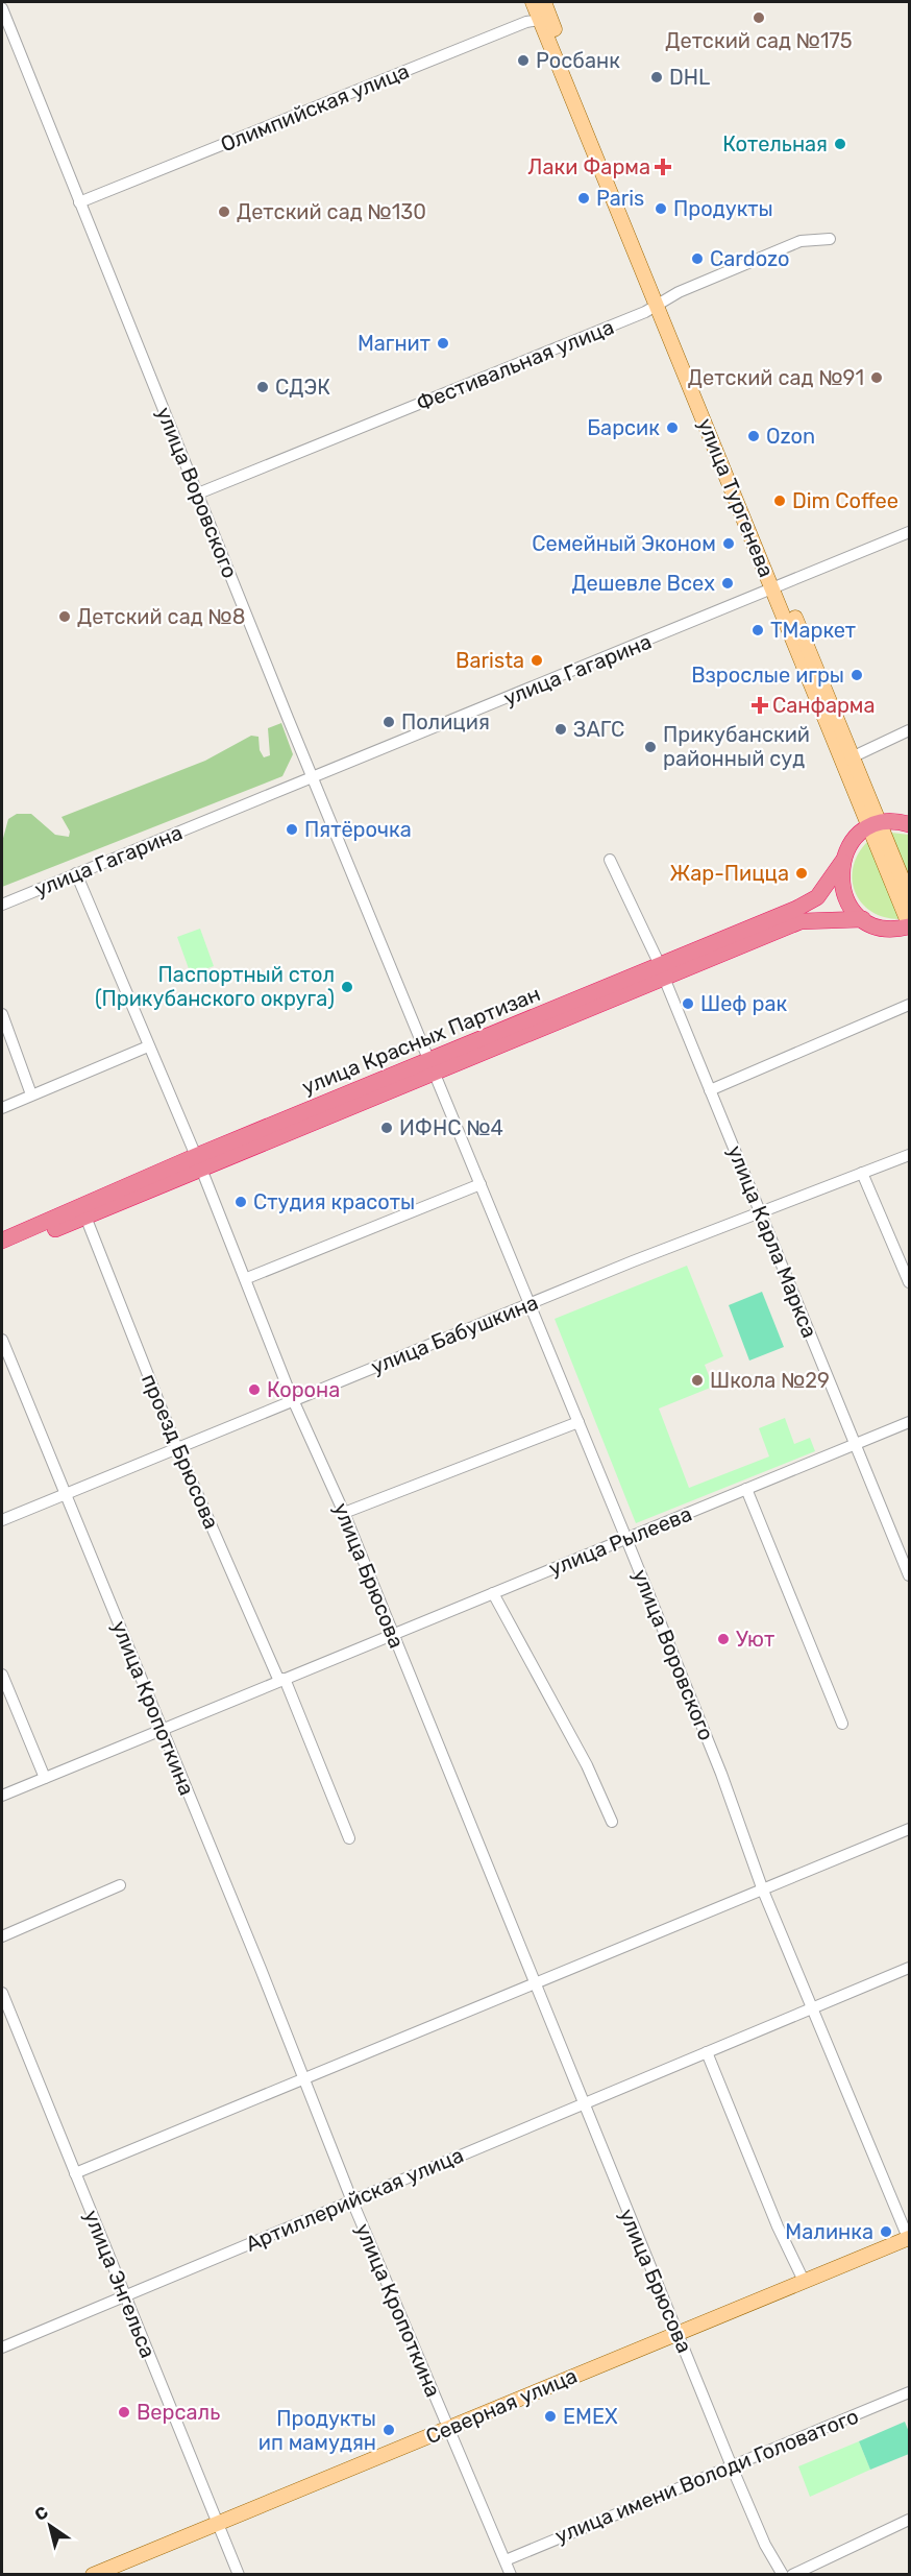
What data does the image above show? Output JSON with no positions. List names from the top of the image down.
{
  "streets": {
    "highway": ["улица Красных Партизан"],
    "main road": ["улица Тургенева", "Северная улица"],
    "street": [
      "Олимпийская улица",
      "Фестивальная улица",
      "улица Воровского",
      "улица Гагарина",
      "улица Карла Маркса",
      "улица Бабушкина",
      "проезд Брюсова",
      "улица Рылеева",
      "улица Брюсова",
      "улица Кропоткина",
      "Артиллерийская улица",
      "улица Энгельса",
      "улица имени Володи Головатого"
    ]
  },
  "crossings": [
    ["Олимпийская улица", "улица Воровского"],
    ["Олимпийская улица", "улица Тургенева"],
    ["Фестивальная улица", "улица Воровского"],
    ["Фестивальная улица", "улица Тургенева"],
    ["улица Воровского", "улица Гагарина"],
    ["улица Воровского", "улица Красных Партизан"],
    ["улица Воровского", "улица Бабушкина"],
    ["улица Воровского", "улица Рылеева"],
    ["улица Воровского", "Артиллерийская улица"],
    ["улица Воровского", "Северная улица"],
    ["улица Тургенева", "улица Гагарина"],
    ["улица Тургенева", "улица Красных Партизан"],
    ["улица Гагарина", "улица Брюсова"],
    ["улица Красных Партизан", "улица Карла Маркса"],
    ["улица Красных Партизан", "проезд Брюсова"],
    ["улица Красных Партизан", "улица Брюсова"],
    ["улица Карла Маркса", "улица Бабушкина"],
    ["улица Карла Маркса", "улица Рылеева"],
    ["улица Бабушкина", "проезд Брюсова"],
    ["улица Бабушкина", "улица Брюсова"],
    ["улица Бабушкина", "улица Кропоткина"],
    ["проезд Брюсова", "улица Рылеева"],
    ["улица Рылеева", "улица Брюсова"],
    ["улица Рылеева", "улица Кропоткина"],
    ["улица Брюсова", "Артиллерийская улица"],
    ["улица Брюсова", "Северная улица"],
    ["улица Брюсова", "улица имени Володи Головатого"],
    ["улица Кропоткина", "Артиллерийская улица"],
    ["улица Кропоткина", "Северная улица"],
    ["улица Кропоткина", "улица имени Володи Головатого"],
    ["Артиллерийская улица", "улица Энгельса"],
    ["улица Энгельса", "Северная улица"]
  ],
  "places": {
    "other": [
      "Детский сад №175",
      "Росбанк",
      "DHL",
      "Котельная",
      "Paris",
      "Продукты",
      "Детский сад №130",
      "Cardozo",
      "Магнит",
      "Детский сад №91",
      "СДЭК",
      "Барсик",
      "Ozon",
      "Dim Coffee",
      "Семейный Эконом",
      "Дешевле Всех",
      "Детский сад №8",
      "ТМаркет",
      "Barista",
      "Взрослые игры",
      "Полиция",
      "ЗАГС",
      "Прикубанский районный суд",
      "Пятёрочка",
      "Жар-Пицца",
      "Паспортный стол (Прикубанского округа)",
      "Шеф рак",
      "ИФНС №4",
      "Студия красоты",
      "Школа №29",
      "Корона",
      "Уют",
      "Малинка",
      "Версаль",
      "EMEX",
      "Продукты ип мамудян"
    ],
    "health": ["Лаки Фарма", "Санфарма"]
  },
  "north": "top left"
}
